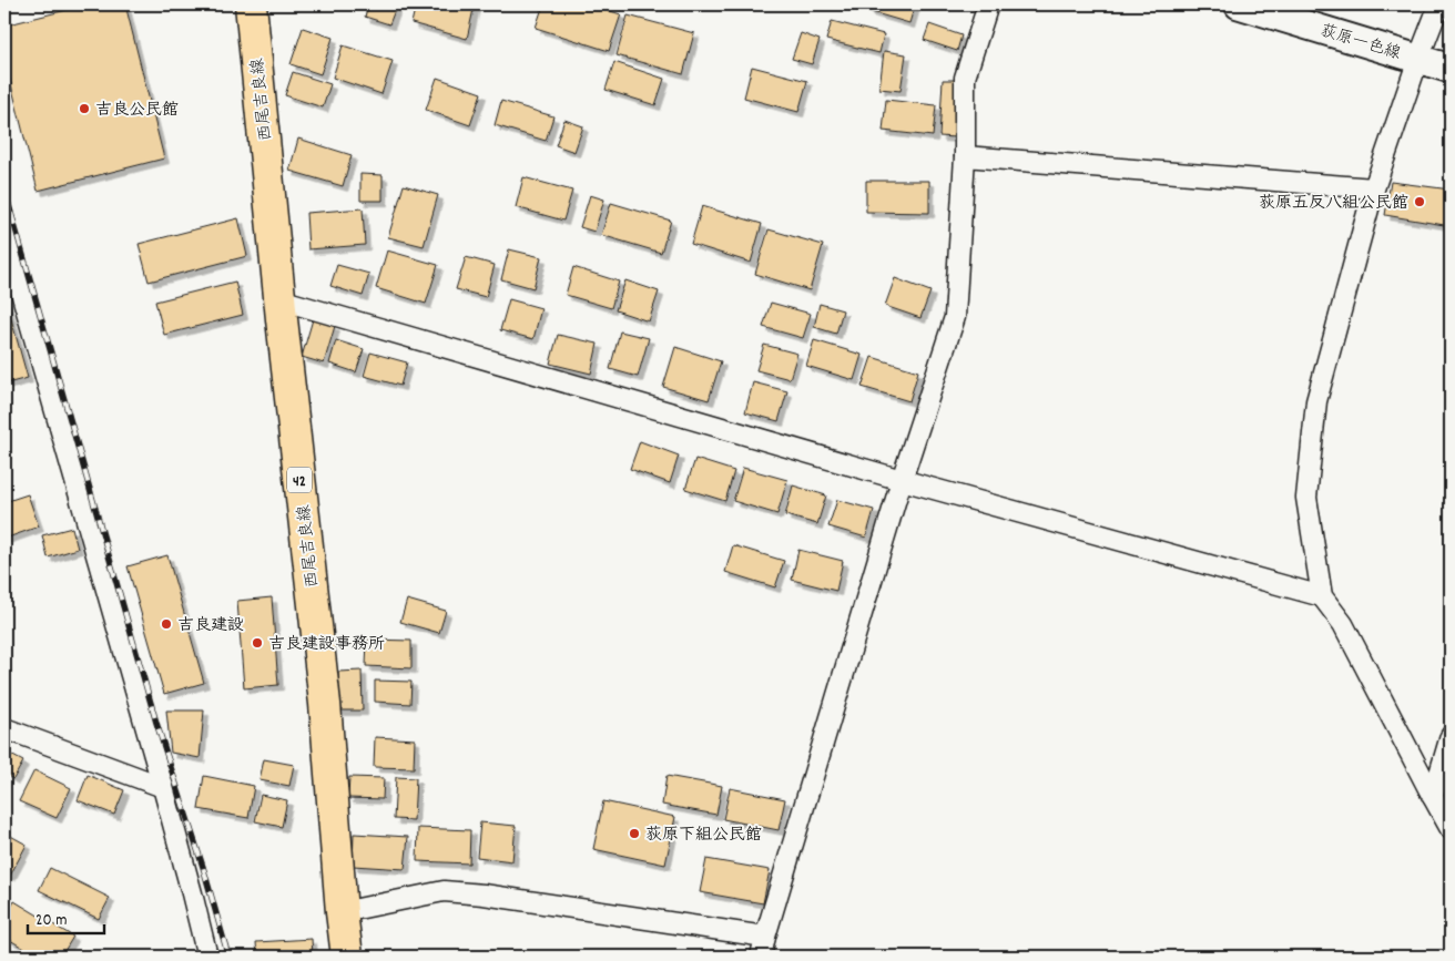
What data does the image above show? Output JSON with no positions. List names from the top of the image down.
{
  "streets": {
    "main road": ["荻原一色線", "西尾吉良線", "42"]
  },
  "places": [
    "吉良公民館",
    "荻原五反八組公民館",
    "吉良建設",
    "吉良建設事務所",
    "荻原下組公民館"
  ],
  "scale_bar": "20 m"
}
